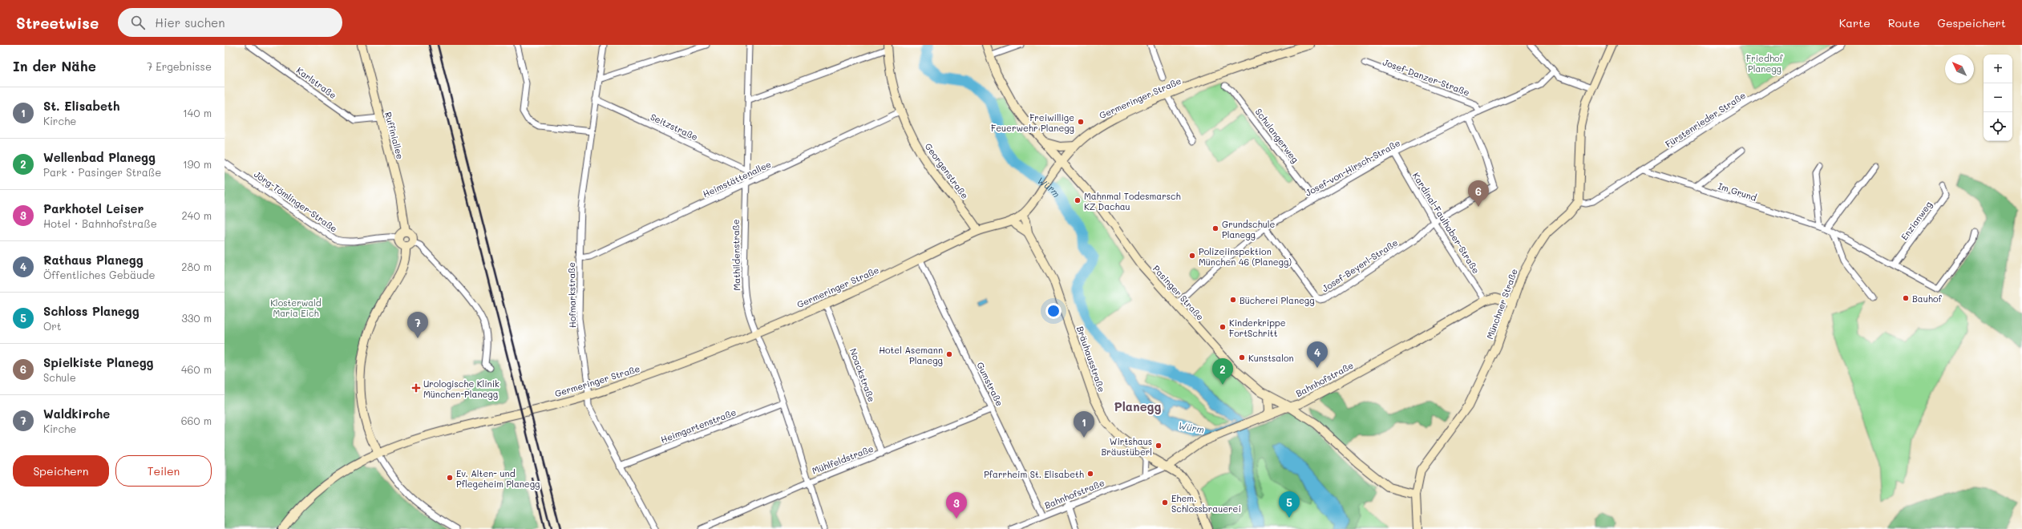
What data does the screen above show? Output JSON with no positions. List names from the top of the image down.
{
  "streets": {
    "main road": [
      "Germeringer Straße",
      "Ruffiniallee",
      "Georgenstraße",
      "Pasinger Straße",
      "Münchner Straße",
      "Bräuhausstraße",
      "Bahnhofstraße"
    ],
    "street": [
      "Josef-Danzer-Straße",
      "Karlstraße",
      "Fürstenrieder Straße",
      "Seitzstraße",
      "Schulangerweg",
      "Josef-von-Hirsch-Straße",
      "Heimstättenallee",
      "Im Grund",
      "Jörg-Tömlinger-Straße",
      "Enzianweg",
      "Kardinal-Faulhaber-Straße",
      "Mathildenstraße",
      "Josef-Beyerl-Straße",
      "Hofmarkstraße",
      "Noackstraße",
      "Gumstraße",
      "Heimgartenstraße",
      "Mühlfeldstraße"
    ]
  },
  "crossings": [
    ["Josef-Danzer-Straße", "Josef-von-Hirsch-Straße"],
    ["Karlstraße", "Ruffiniallee"],
    ["Germeringer Straße", "Georgenstraße"],
    ["Germeringer Straße", "Mathildenstraße"],
    ["Germeringer Straße", "Pasinger Straße"],
    ["Germeringer Straße", "Hofmarkstraße"],
    ["Germeringer Straße", "Bräuhausstraße"],
    ["Germeringer Straße", "Noackstraße"],
    ["Germeringer Straße", "Gumstraße"],
    ["Fürstenrieder Straße", "Im Grund"],
    ["Fürstenrieder Straße", "Münchner Straße"],
    ["Seitzstraße", "Mathildenstraße"],
    ["Seitzstraße", "Hofmarkstraße"],
    ["Ruffiniallee", "Jörg-Tömlinger-Straße"],
    ["Schulangerweg", "Josef-von-Hirsch-Straße"],
    ["Josef-von-Hirsch-Straße", "Kardinal-Faulhaber-Straße"],
    ["Josef-von-Hirsch-Straße", "Josef-Beyerl-Straße"],
    ["Josef-von-Hirsch-Straße", "Pasinger Straße"],
    ["Georgenstraße", "Heimstättenallee"],
    ["Heimstättenallee", "Mathildenstraße"],
    ["Heimstättenallee", "Hofmarkstraße"],
    ["Im Grund", "Enzianweg"],
    ["Kardinal-Faulhaber-Straße", "Josef-Beyerl-Straße"],
    ["Kardinal-Faulhaber-Straße", "Bahnhofstraße"],
    ["Mathildenstraße", "Heimgartenstraße"],
    ["Mathildenstraße", "Mühlfeldstraße"],
    ["Pasinger Straße", "Münchner Straße"],
    ["Pasinger Straße", "Bahnhofstraße"],
    ["Hofmarkstraße", "Heimgartenstraße"],
    ["Münchner Straße", "Bahnhofstraße"],
    ["Bräuhausstraße", "Bahnhofstraße"],
    ["Noackstraße", "Mühlfeldstraße"],
    ["Bahnhofstraße", "Gumstraße"],
    ["Gumstraße", "Mühlfeldstraße"]
  ],
  "districts": ["Planegg"],
  "water": ["Würm"],
  "parks": ["Friedhof Planegg", "Klosterwald Maria Eich"],
  "places": {
    "other": [
      "Freiwillige Feuerwehr Planegg",
      "Mahnmal Todesmarsch KZ Dachau",
      "Grundschule Planegg",
      "Polizeiinspektion München 46 (Planegg)",
      "Bauhof",
      "Bücherei Planegg",
      "Kinderkrippe FortSchritt",
      "Hotel Asemann Planegg",
      "Kunstsalon",
      "Wirtshaus Bräustüberl",
      "Pfarrheim St. Elisabeth",
      "Ev. Alten- und Pflegeheim Planegg",
      "Ehem. Schlossbrauerei"
    ],
    "health": ["Urologische Klinik München-Planegg"]
  },
  "north": "top left",
  "page": {
    "header": "Streetwise",
    "search": "Hier suchen",
    "nav": ["Karte", "Route", "Gespeichert"],
    "heading": ["In der Nähe", "7 Ergebnisse"],
    "map_buttons": ["+", "−"],
    "list": [
      {
        "mark": "1",
        "name": "St. Elisabeth",
        "note": "Kirche",
        "value": "140 m"
      },
      {
        "mark": "2",
        "name": "Wellenbad Planegg",
        "note": "Park · Pasinger Straße",
        "value": "190 m"
      },
      {
        "mark": "3",
        "name": "Parkhotel Leiser",
        "note": "Hotel · Bahnhofstraße",
        "value": "240 m"
      },
      {
        "mark": "4",
        "name": "Rathaus Planegg",
        "note": "Öffentliches Gebäude",
        "value": "280 m"
      },
      {
        "mark": "5",
        "name": "Schloss Planegg",
        "note": "Ort",
        "value": "330 m"
      },
      {
        "mark": "6",
        "name": "Spielkiste Planegg",
        "note": "Schule",
        "value": "460 m"
      },
      {
        "mark": "7",
        "name": "Waldkirche",
        "note": "Kirche",
        "value": "660 m"
      }
    ],
    "pins": [
      "6",
      "7",
      "4",
      "2",
      "1",
      "5",
      "3"
    ],
    "buttons": ["Speichern", "Teilen"]
  }
}
